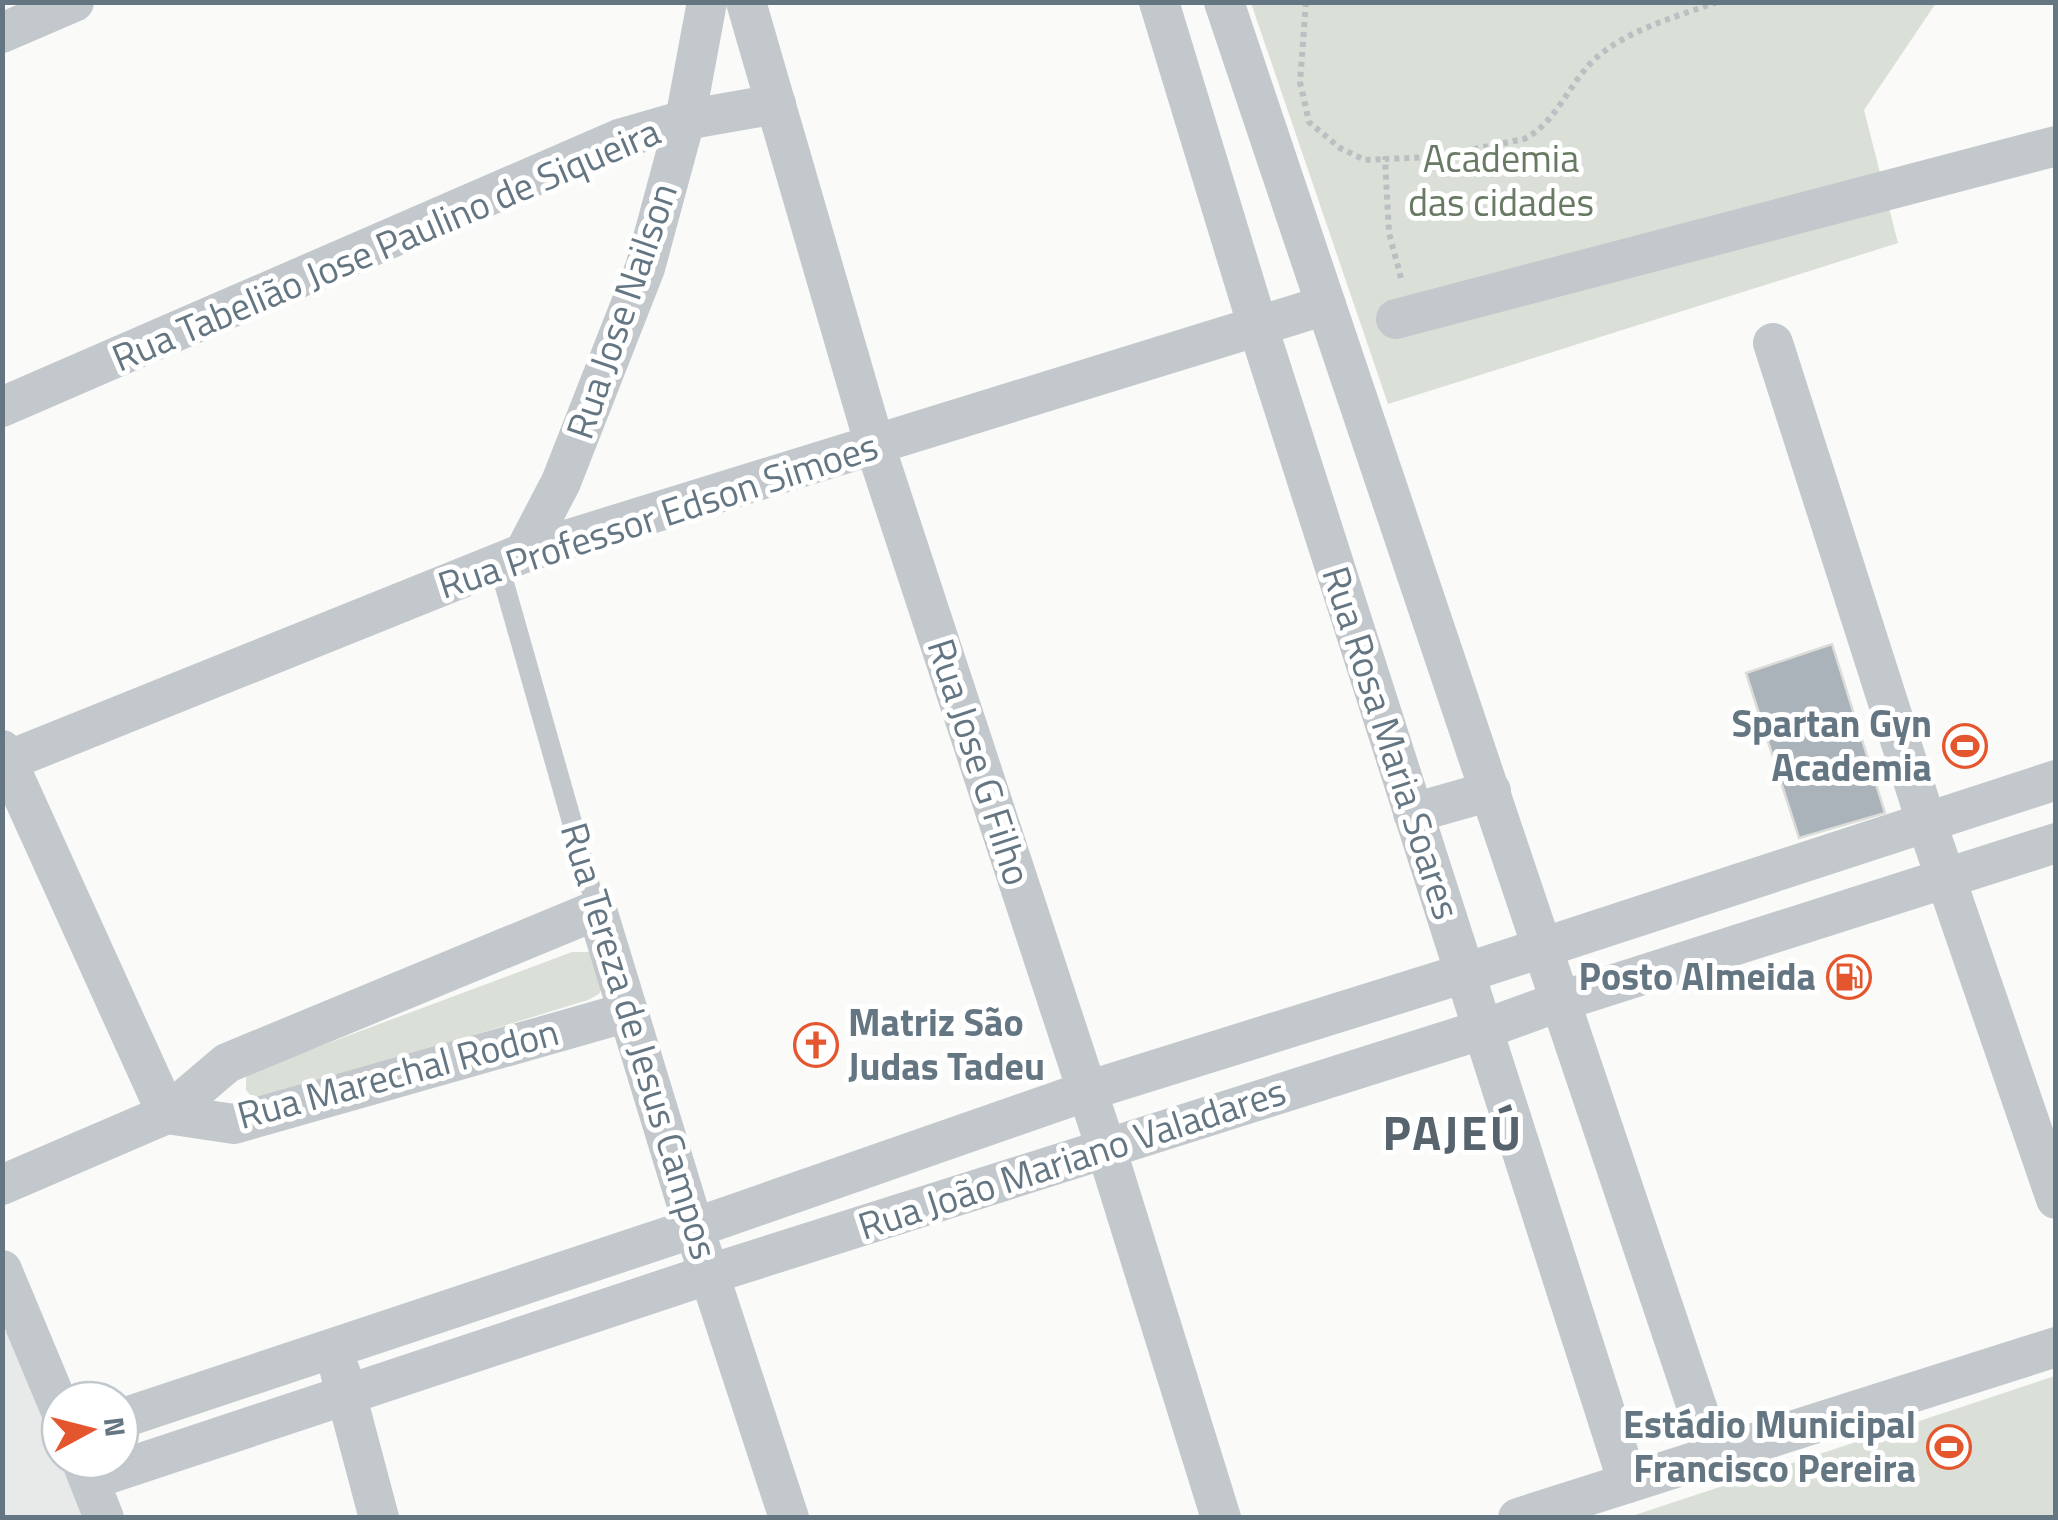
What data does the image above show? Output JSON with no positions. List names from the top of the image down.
{
  "streets": {
    "street": [
      "Rua Tabelião Jose Paulino de Siqueira",
      "Rua Jose Nailson",
      "Rua Professor Edson Simoes",
      "Rua Rosa Maria Soares",
      "Rua Jose G Filho",
      "Rua Tereza de Jesus Campos",
      "Rua Marechal Rodon",
      "Rua João Mariano Valadares"
    ]
  },
  "crossings": [
    ["Rua Tabelião Jose Paulino de Siqueira", "Rua Jose Nailson"],
    ["Rua Tabelião Jose Paulino de Siqueira", "Rua Jose G Filho"],
    ["Rua Jose Nailson", "Rua Professor Edson Simoes"],
    ["Rua Jose Nailson", "Rua Tereza de Jesus Campos"],
    ["Rua Professor Edson Simoes", "Rua Rosa Maria Soares"],
    ["Rua Professor Edson Simoes", "Rua Jose G Filho"],
    ["Rua Professor Edson Simoes", "Rua Tereza de Jesus Campos"],
    ["Rua Rosa Maria Soares", "Rua João Mariano Valadares"],
    ["Rua Jose G Filho", "Rua João Mariano Valadares"],
    ["Rua Tereza de Jesus Campos", "Rua Marechal Rodon"],
    ["Rua Tereza de Jesus Campos", "Rua João Mariano Valadares"]
  ],
  "districts": ["PAJEÚ"],
  "parks": ["Academia das cidades"],
  "places": {
    "sports": ["Spartan Gyn Academia", "Estádio Municipal Francisco Pereira"],
    "fuel station": ["Posto Almeida"],
    "church": ["Matriz São Judas Tadeu"]
  },
  "north": "right"
}
